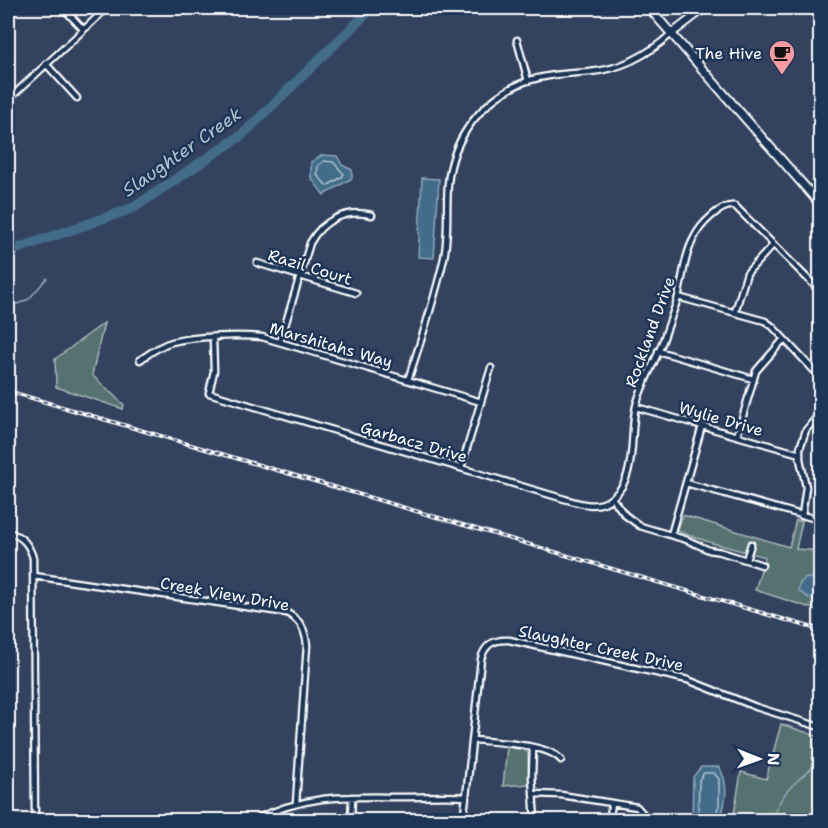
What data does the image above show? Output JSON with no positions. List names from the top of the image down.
{
  "streets": {
    "street": [
      "Razil Court",
      "Rockland Drive",
      "Marshitahs Way",
      "Wylie Drive",
      "Garbacz Drive",
      "Creek View Drive",
      "Slaughter Creek Drive"
    ]
  },
  "crossings": [
    ["Rockland Drive", "Wylie Drive"],
    ["Rockland Drive", "Garbacz Drive"],
    ["Marshitahs Way", "Garbacz Drive"]
  ],
  "water": ["Slaughter Creek"],
  "places": {
    "cafe": ["The Hive"]
  },
  "north": "right"
}
